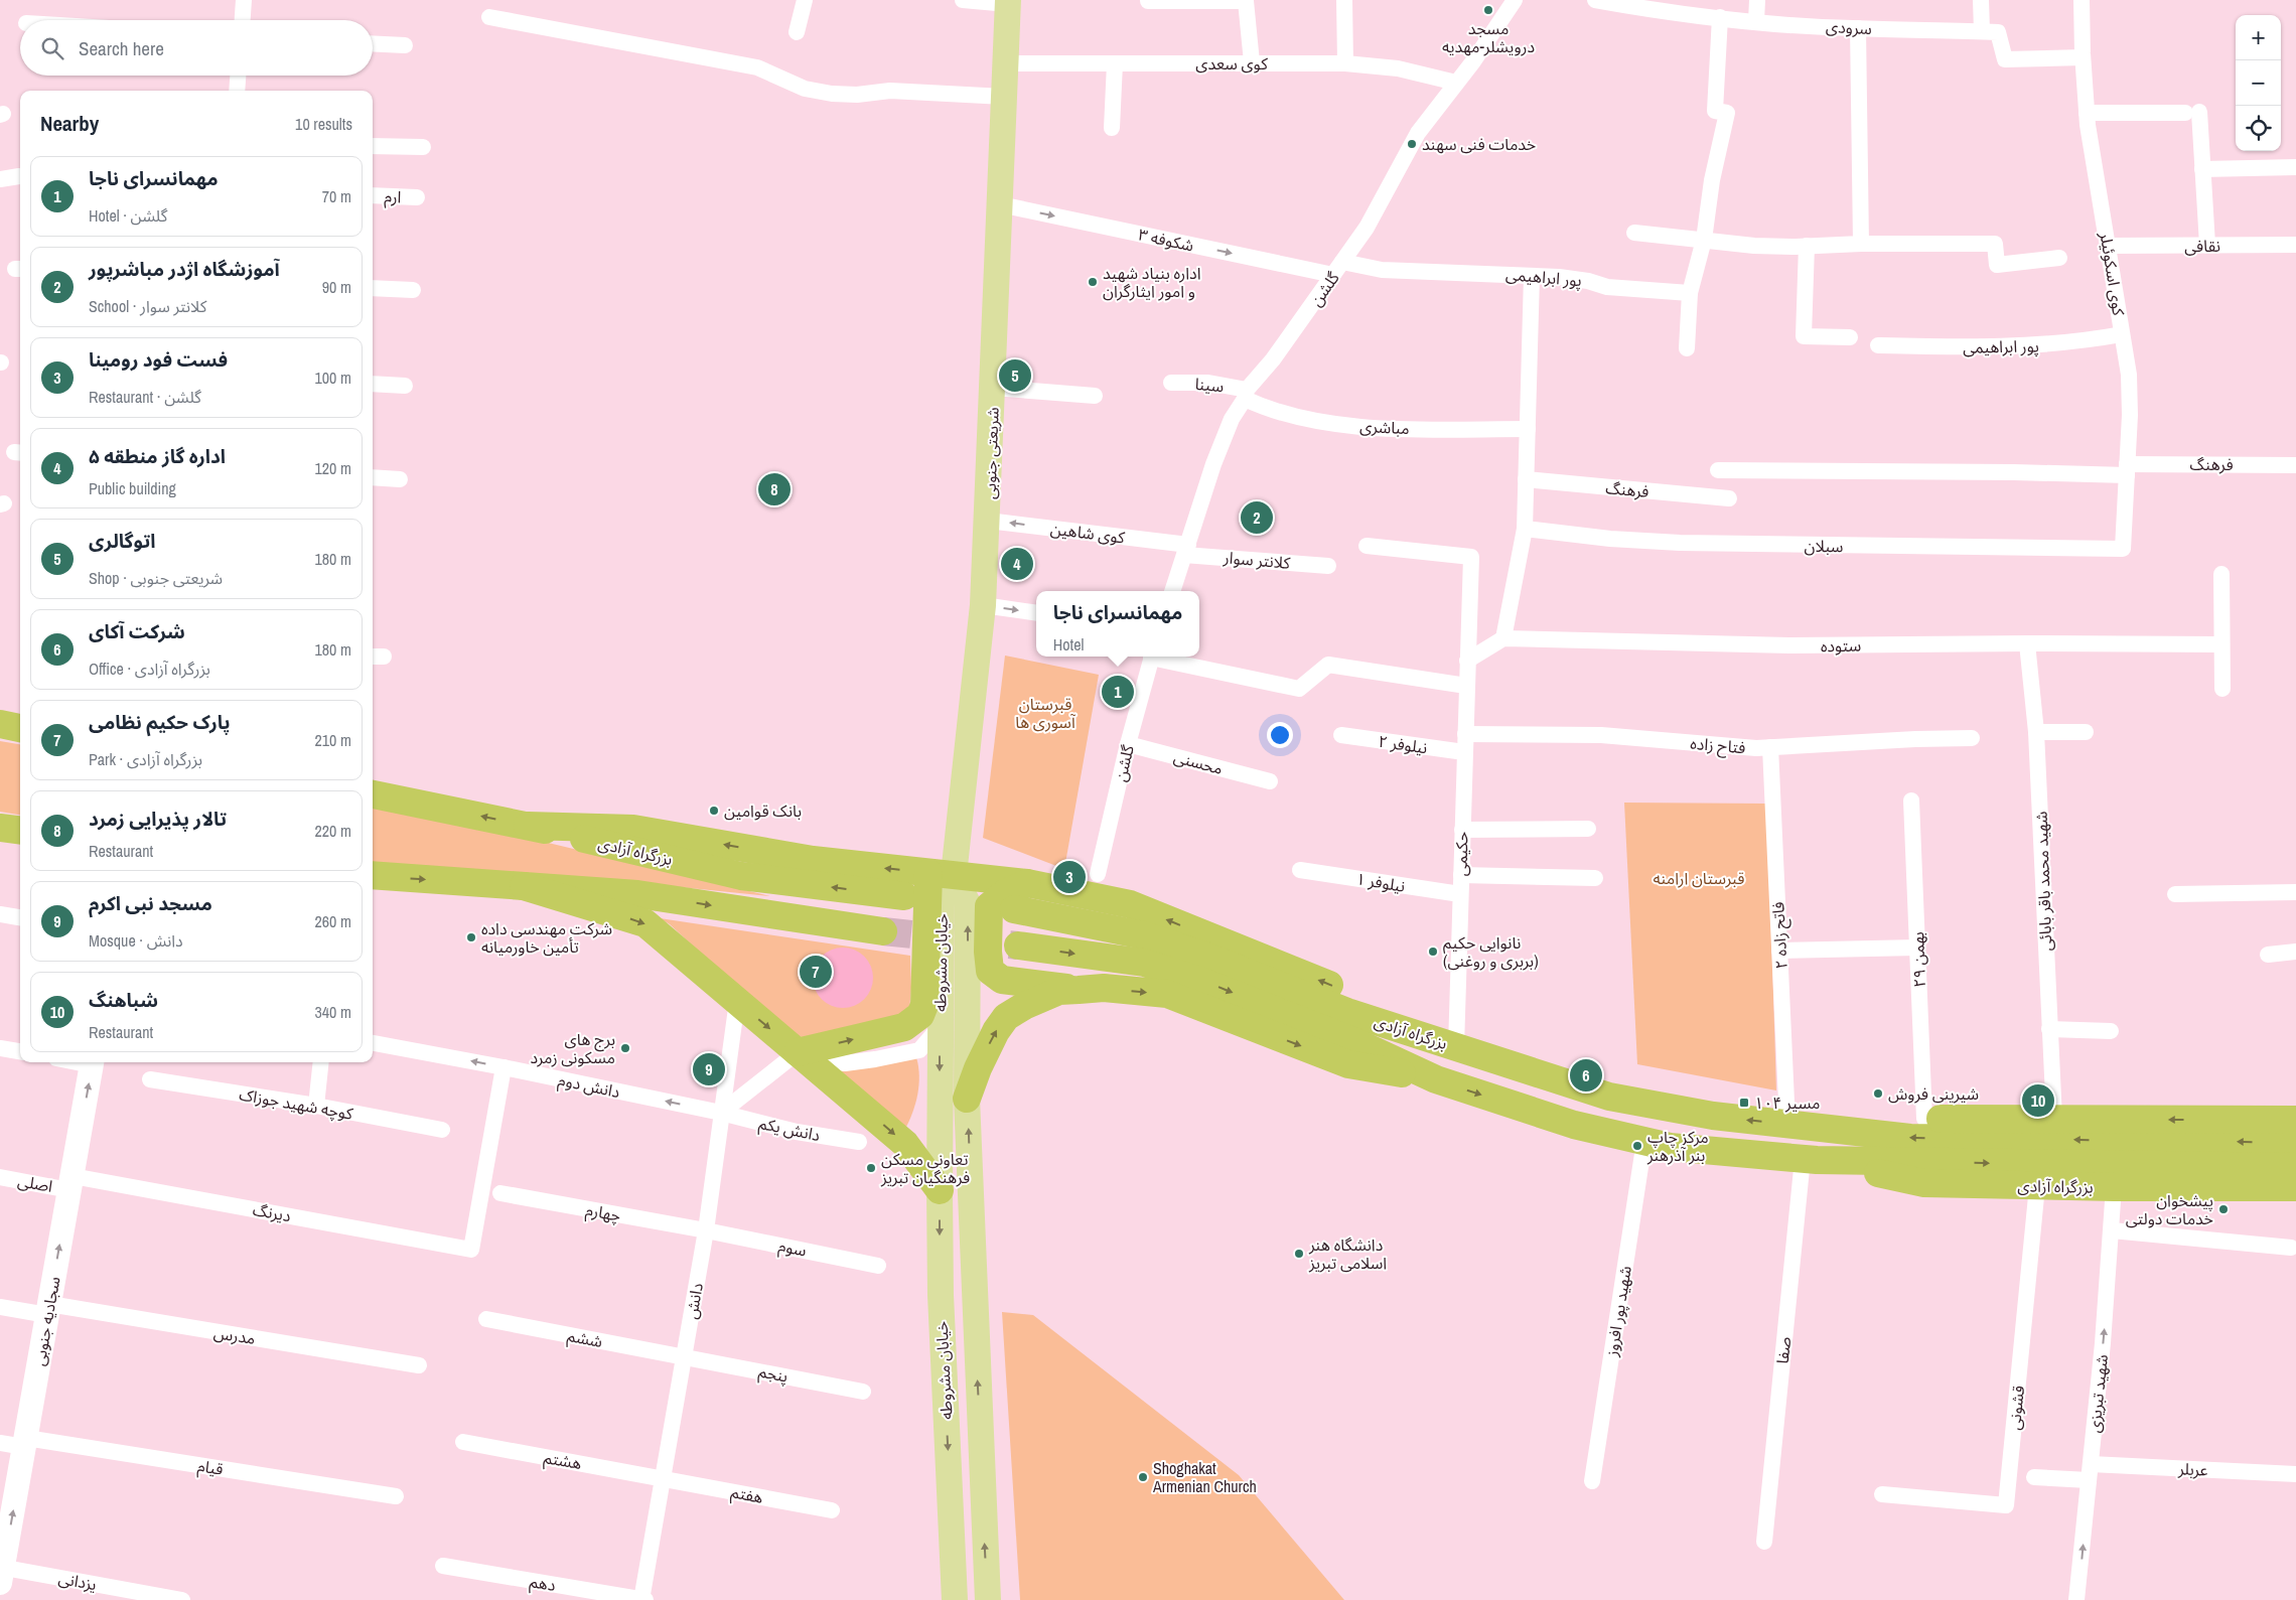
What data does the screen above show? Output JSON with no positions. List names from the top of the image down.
{
  "streets": {
    "highway": ["بزرگراه آزادی"],
    "main road": ["شریعتی جنوبی", "خیابان مشروطه"],
    "street": [
      "سرودی",
      "کوی سعدی",
      "ارم",
      "شکوفه ۳",
      "نقافی",
      "کوی اسکوئیلر",
      "پور ابراهیمی",
      "گلشن",
      "سینا",
      "مباشری",
      "فرهنگ",
      "کوی شاهین",
      "سبلان",
      "کلانتر سوار",
      "ستوده",
      "نیلوفر ۲",
      "فتاح زاده",
      "محسنی",
      "حکیمی",
      "شهید محمد باقر بابائی",
      "نیلوفر ۱",
      "فاتح زاده ۲",
      "۲۹ بهمن",
      "دانش دوم",
      "کوچه شهید جوزاک",
      "دانش یکم",
      "اصلی",
      "دیرنگ",
      "چهارم",
      "سوم",
      "دانش",
      "شهید پور افروز",
      "سجادیه جنوبی",
      "مدرس",
      "ششم",
      "صفا",
      "پنجم",
      "شهید تبریزی",
      "قشونی",
      "هشتم",
      "قیام",
      "عربلر",
      "هفتم",
      "یزدانی",
      "دهم"
    ]
  },
  "crossings": [
    ["سرودی", "کوی اسکوئیلر"],
    ["کوی سعدی", "گلشن"],
    ["کوی سعدی", "شریعتی جنوبی"],
    ["شکوفه ۳", "پور ابراهیمی"],
    ["شکوفه ۳", "گلشن"],
    ["شکوفه ۳", "شریعتی جنوبی"],
    ["نقافی", "کوی اسکوئیلر"],
    ["کوی اسکوئیلر", "پور ابراهیمی"],
    ["کوی اسکوئیلر", "فرهنگ"],
    ["کوی اسکوئیلر", "سبلان"],
    ["پور ابراهیمی", "گلشن"],
    ["گلشن", "سینا"],
    ["گلشن", "مباشری"],
    ["گلشن", "کوی شاهین"],
    ["گلشن", "کلانتر سوار"],
    ["گلشن", "محسنی"],
    ["سینا", "مباشری"],
    ["شریعتی جنوبی", "کوی شاهین"],
    ["شریعتی جنوبی", "بزرگراه آزادی"],
    ["شریعتی جنوبی", "خیابان مشروطه"],
    ["کوی شاهین", "کلانتر سوار"],
    ["ستوده", "شهید محمد باقر بابائی"],
    ["نیلوفر ۲", "حکیمی"],
    ["فتاح زاده", "حکیمی"],
    ["فتاح زاده", "فاتح زاده ۲"],
    ["بزرگراه آزادی", "حکیمی"],
    ["بزرگراه آزادی", "شهید محمد باقر بابائی"],
    ["بزرگراه آزادی", "فاتح زاده ۲"],
    ["بزرگراه آزادی", "۲۹ بهمن"],
    ["بزرگراه آزادی", "خیابان مشروطه"],
    ["بزرگراه آزادی", "شهید پور افروز"],
    ["بزرگراه آزادی", "صفا"],
    ["بزرگراه آزادی", "شهید تبریزی"],
    ["بزرگراه آزادی", "قشونی"],
    ["حکیمی", "نیلوفر ۱"],
    ["دانش دوم", "دانش یکم"],
    ["دانش دوم", "دیرنگ"],
    ["دانش دوم", "دانش"],
    ["دانش یکم", "دانش"],
    ["اصلی", "دیرنگ"],
    ["اصلی", "سجادیه جنوبی"],
    ["دیرنگ", "سجادیه جنوبی"],
    ["چهارم", "سوم"],
    ["چهارم", "دانش"],
    ["سوم", "دانش"],
    ["دانش", "ششم"],
    ["دانش", "پنجم"],
    ["دانش", "هشتم"],
    ["دانش", "هفتم"],
    ["دانش", "دهم"],
    ["سجادیه جنوبی", "مدرس"],
    ["سجادیه جنوبی", "قیام"],
    ["سجادیه جنوبی", "یزدانی"],
    ["ششم", "پنجم"],
    ["شهید تبریزی", "عربلر"],
    ["هشتم", "هفتم"]
  ],
  "one_way": [
    "شکوفه ۳",
    "دانش دوم",
    "سجادیه جنوبی",
    "شهید تبریزی"
  ],
  "parks": ["قبرستان آسوری ها", "قبرستان ارامنه"],
  "places": {
    "other": [
      "مسجد درویشلر-مهدیه",
      "خدمات فنی سهند",
      "اداره بنیاد شهید و امور ایثارگران",
      "بانک قوامین",
      "شرکت مهندسى داده تأمین خاورمیانه",
      "نانوایی حکیم (بربری و روغنی)",
      "برج های مسکونی زمرد",
      "شیرینی فروش",
      "مرکز چاپ بنر آذرهنر",
      "تعاونی مسکن فرهنگیان تبریز",
      "پیشخوان خدمات دولتی",
      "دانشگاه هنر اسلامی تبریز",
      "Shoghakat Armenian Church"
    ],
    "transit": ["مسیر ۱۰۴"]
  },
  "page": {
    "map_buttons": ["+", "−"],
    "search": "Search here",
    "heading": ["Nearby", "10 results"],
    "list": [
      {
        "mark": "1",
        "name": "مهمانسرای ناجا",
        "note": "Hotel · گلشن",
        "value": "70 m"
      },
      {
        "mark": "2",
        "name": "آموزشگاه اژدر مباشرپور",
        "note": "School · کلانتر سوار",
        "value": "90 m"
      },
      {
        "mark": "3",
        "name": "فست فود رومینا",
        "note": "Restaurant · گلشن",
        "value": "100 m"
      },
      {
        "mark": "4",
        "name": "اداره گاز منطقه ۵",
        "note": "Public building",
        "value": "120 m"
      },
      {
        "mark": "5",
        "name": "اتوگالری",
        "note": "Shop · شریعتی جنوبی",
        "value": "180 m"
      },
      {
        "mark": "6",
        "name": "شرکت آکای",
        "note": "Office · بزرگراه آزادی",
        "value": "180 m"
      },
      {
        "mark": "7",
        "name": "پارک حکیم نظامی",
        "note": "Park · بزرگراه آزادی",
        "value": "210 m"
      },
      {
        "mark": "8",
        "name": "تالار پذیرایی زمرد",
        "note": "Restaurant",
        "value": "220 m"
      },
      {
        "mark": "9",
        "name": "مسجد نبی اکرم",
        "note": "Mosque · دانش",
        "value": "260 m"
      },
      {
        "mark": "10",
        "name": "شباهنگ",
        "note": "Restaurant",
        "value": "340 m"
      }
    ],
    "pins": [
      "5",
      "8",
      "2",
      "4",
      "1",
      "3",
      "7",
      "9",
      "6",
      "10"
    ],
    "popup": ["مهمانسرای ناجا", "Hotel"]
  }
}
